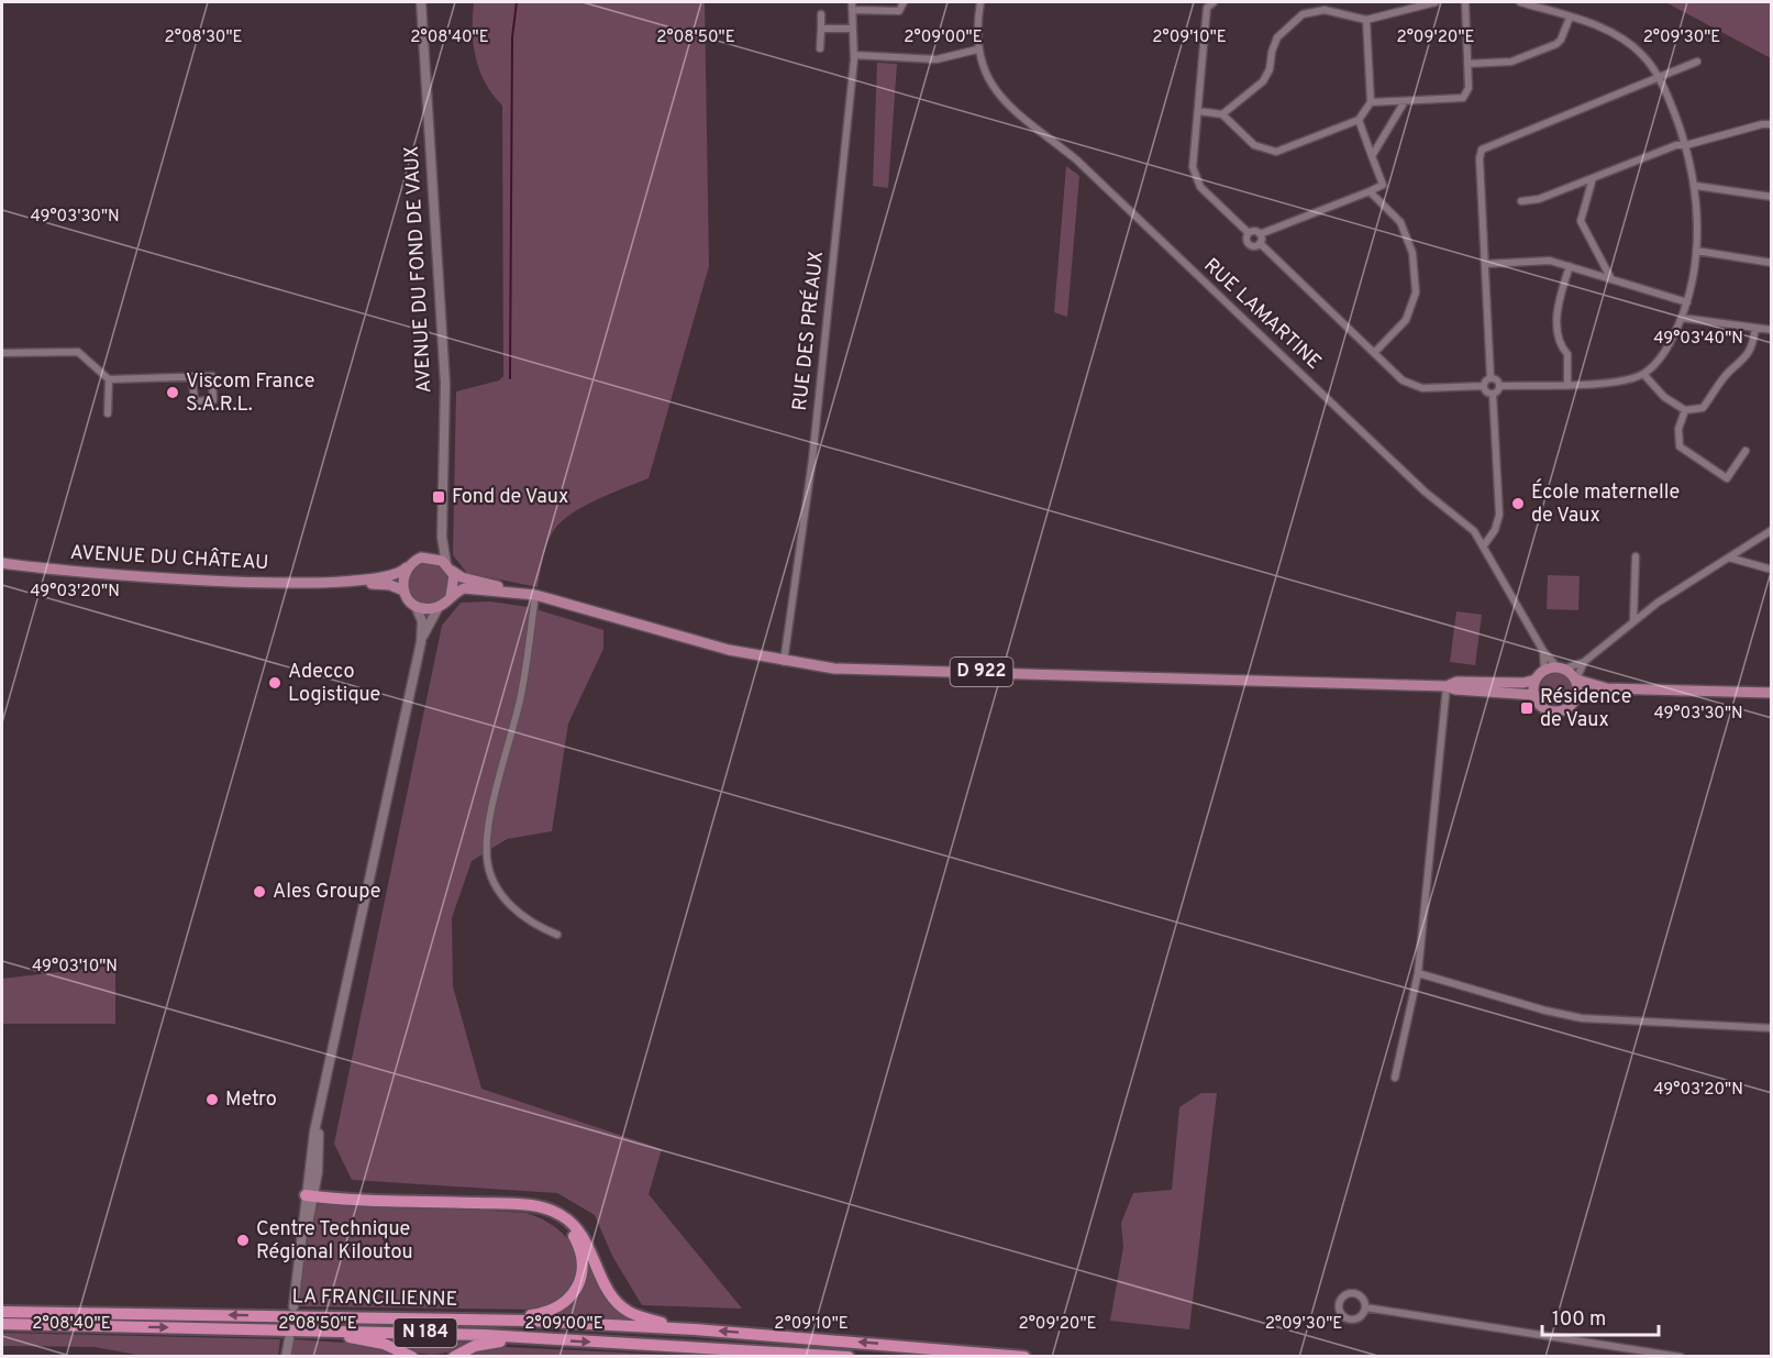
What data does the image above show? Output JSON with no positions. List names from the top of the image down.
{
  "streets": {
    "highway": ["LA FRANCILIENNE", "N 184"],
    "main road": ["AVENUE DU CHÂTEAU", "D 922"],
    "street": ["AVENUE DU FOND DE VAUX", "RUE LAMARTINE", "RUE DES PRÉAUX"]
  },
  "crossings": [
    ["AVENUE DU FOND DE VAUX", "AVENUE DU CHÂTEAU"],
    ["AVENUE DU FOND DE VAUX", "D 922"],
    ["RUE LAMARTINE", "D 922"],
    ["RUE DES PRÉAUX", "D 922"],
    ["AVENUE DU CHÂTEAU", "D 922"]
  ],
  "places": {
    "other": [
      "Viscom France S.A.R.L.",
      "École maternelle de Vaux",
      "Adecco Logistique",
      "Ales Groupe",
      "Metro",
      "Centre Technique Régional Kiloutou"
    ],
    "transit": ["Fond de Vaux", "Résidence de Vaux"]
  },
  "scale_bar": "100 m",
  "coordinates": [
    "2°08'30\"E",
    "2°08'40\"E",
    "2°08'50\"E",
    "2°09'00\"E",
    "2°09'10\"E",
    "2°09'20\"E",
    "2°09'30\"E",
    "49°03'30\"N",
    "49°03'40\"N",
    "49°03'20\"N",
    "49°03'10\"N"
  ]
}
